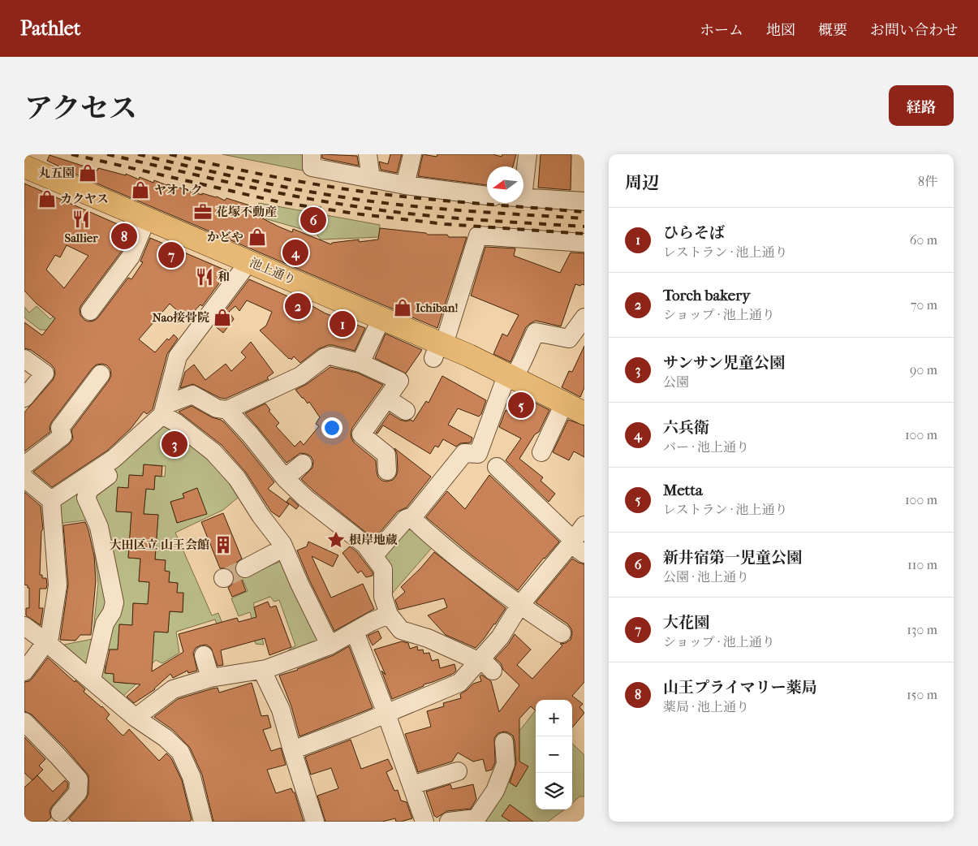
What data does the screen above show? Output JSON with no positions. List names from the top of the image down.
{
  "streets": {
    "main road": ["池上通り"]
  },
  "places": {
    "shop": [
      "丸五園",
      "ヤオトク",
      "カクヤス",
      "かどや",
      "Ichiban!",
      "Nao接骨院"
    ],
    "office": ["花塚不動産"],
    "restaurant": ["Sallier", "和"],
    "place": ["根岸地蔵"],
    "building": ["大田区立 山王会館"]
  },
  "north": "left",
  "page": {
    "header": "Pathlet",
    "nav": [
      "ホーム",
      "地図",
      "概要",
      "お問い合わせ"
    ],
    "title": "アクセス",
    "buttons": "経路",
    "heading": ["周辺", "8件"],
    "pins": [
      "6",
      "8",
      "4",
      "7",
      "2",
      "1",
      "5",
      "3"
    ],
    "list": [
      {
        "mark": "1",
        "name": "ひらそば",
        "note": "レストラン · 池上通り",
        "value": "60 m"
      },
      {
        "mark": "2",
        "name": "Torch bakery",
        "note": "ショップ · 池上通り",
        "value": "70 m"
      },
      {
        "mark": "3",
        "name": "サンサン児童公園",
        "note": "公園",
        "value": "90 m"
      },
      {
        "mark": "4",
        "name": "六兵衛",
        "note": "バー · 池上通り",
        "value": "100 m"
      },
      {
        "mark": "5",
        "name": "Metta",
        "note": "レストラン · 池上通り",
        "value": "100 m"
      },
      {
        "mark": "6",
        "name": "新井宿第一児童公園",
        "note": "公園 · 池上通り",
        "value": "110 m"
      },
      {
        "mark": "7",
        "name": "大花園",
        "note": "ショップ · 池上通り",
        "value": "130 m"
      },
      {
        "mark": "8",
        "name": "山王プライマリー薬局",
        "note": "薬局 · 池上通り",
        "value": "150 m"
      }
    ],
    "map_buttons": ["+", "−"]
  }
}
